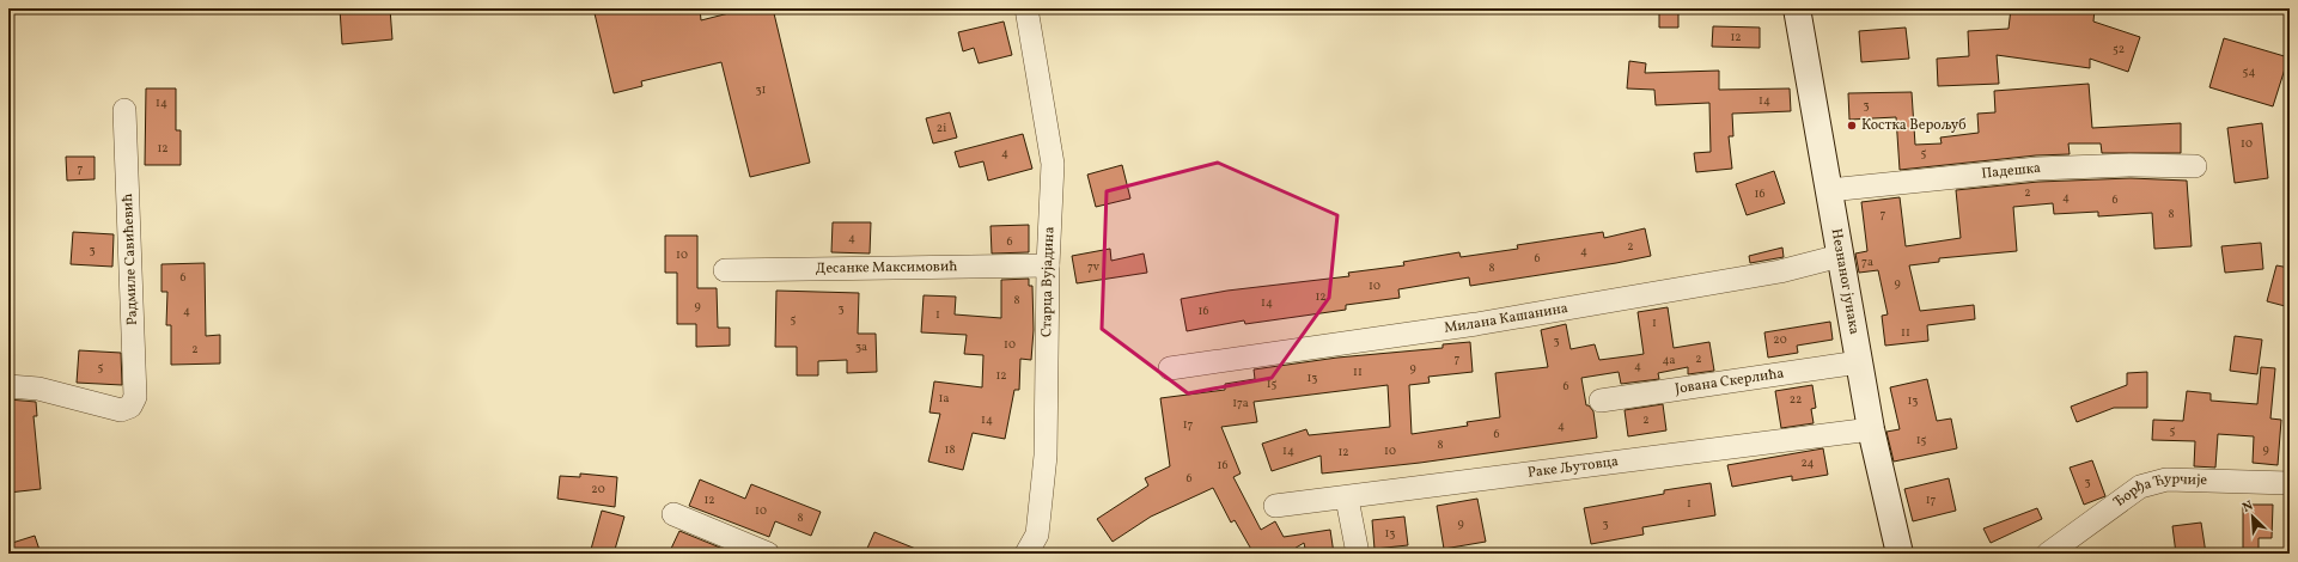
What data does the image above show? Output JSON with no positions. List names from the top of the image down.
{
  "streets": {
    "street": [
      "Падешка",
      "Радмиле Савићевић",
      "Десанке Максимовић",
      "Старца Вујадина",
      "Незнаног јунака",
      "Милана Кашанина",
      "Јована Скерлића",
      "Раке Љутовца",
      "Ђорђа Ћурчије"
    ]
  },
  "crossings": [
    ["Падешка", "Незнаног јунака"],
    ["Десанке Максимовић", "Старца Вујадина"],
    ["Незнаног јунака", "Милана Кашанина"],
    ["Незнаног јунака", "Јована Скерлића"],
    ["Незнаног јунака", "Раке Љутовца"]
  ],
  "places": ["Костка Верољуб"],
  "house_numbers": [
    "12",
    "52",
    "54",
    "31",
    "14",
    "14",
    "3",
    "2i",
    "10",
    "12",
    "4",
    "5",
    "7",
    "2",
    "16",
    "4",
    "6",
    "7",
    "8",
    "4",
    "6",
    "2",
    "3",
    "4",
    "10",
    "6",
    "7a",
    "7v",
    "8",
    "6",
    "9",
    "10",
    "12",
    "8",
    "14",
    "9",
    "3",
    "4",
    "16",
    "1",
    "5",
    "1",
    "11",
    "20",
    "3",
    "10",
    "3a",
    "2",
    "7",
    "2",
    "4a",
    "4",
    "5",
    "9",
    "11",
    "12",
    "13",
    "15",
    "6",
    "1a",
    "22",
    "13",
    "17a",
    "14",
    "2",
    "17",
    "4",
    "5",
    "6",
    "15",
    "8",
    "18",
    "9",
    "14",
    "10",
    "12",
    "24",
    "16",
    "6",
    "3",
    "20",
    "12",
    "17",
    "1",
    "10",
    "8",
    "9",
    "3",
    "13"
  ],
  "north": "top left"
}
